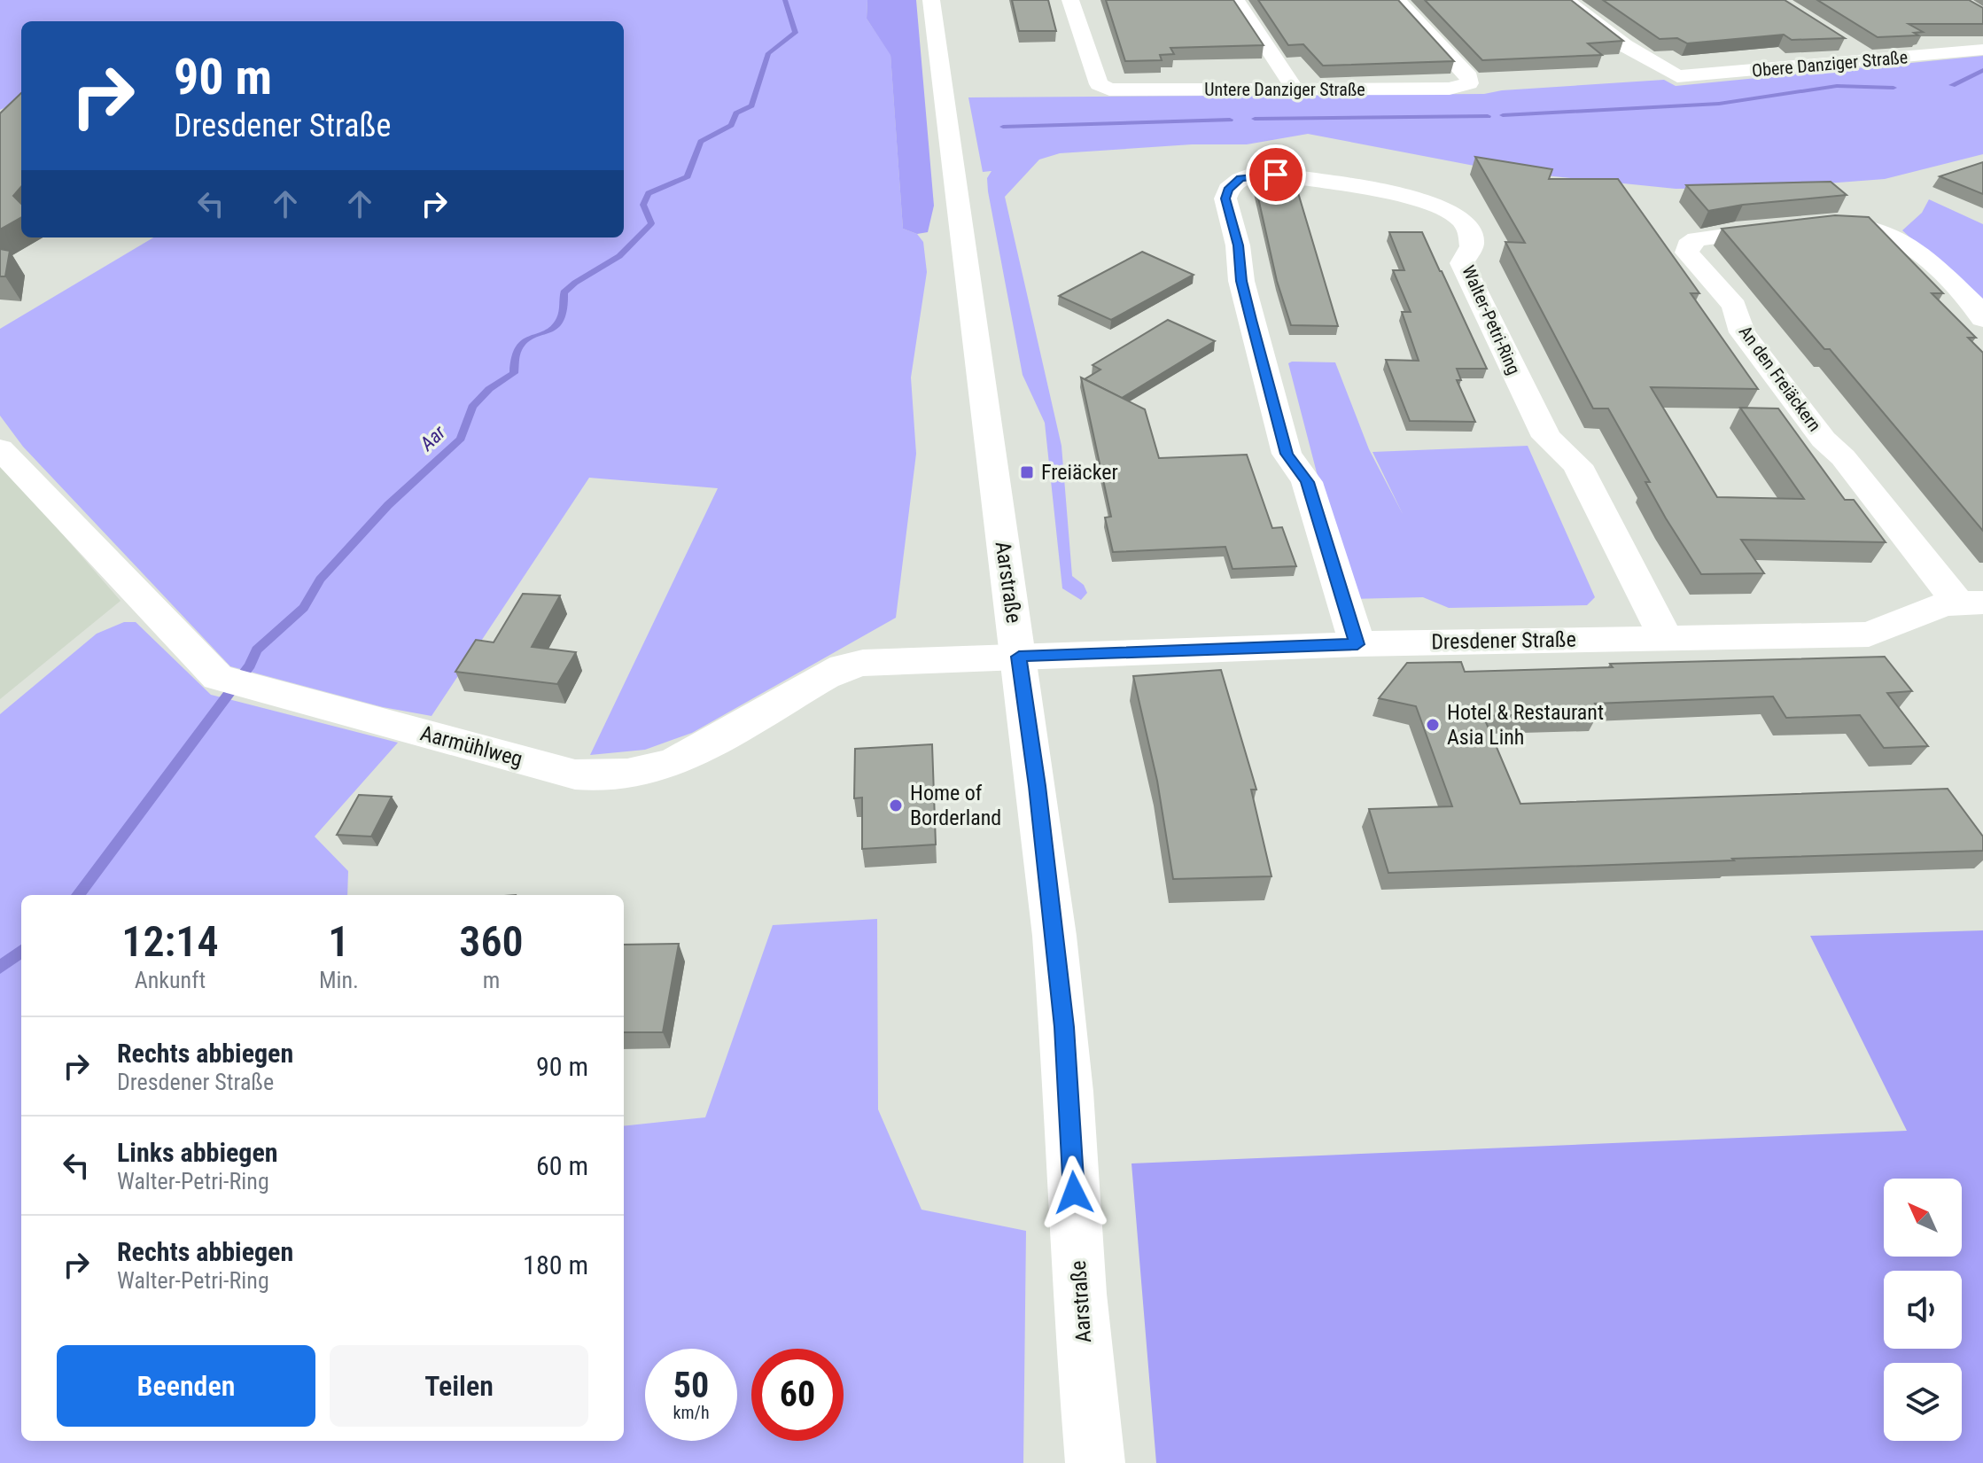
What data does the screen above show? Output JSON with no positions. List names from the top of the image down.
{
  "streets": {
    "street": [
      "Obere Danziger Straße",
      "Untere Danziger Straße",
      "Walter-Petri-Ring",
      "An den Freiäckern",
      "Aarstraße",
      "Dresdener Straße",
      "Aarmühlweg"
    ]
  },
  "crossings": [
    ["Walter-Petri-Ring", "Dresdener Straße"],
    ["An den Freiäckern", "Dresdener Straße"],
    ["Aarstraße", "Dresdener Straße"],
    ["Aarstraße", "Aarmühlweg"],
    ["Dresdener Straße", "Aarmühlweg"]
  ],
  "water": ["Aar"],
  "places": {
    "transit": ["Freiäcker"],
    "other": ["Hotel & Restaurant Asia Linh", "Home of Borderland"]
  },
  "north": "top left",
  "page": {
    "turn": ["90 m", "Dresdener Straße"],
    "eta": [
      "12:14",
      "Ankunft",
      "1",
      "Min.",
      "360",
      "m"
    ],
    "list": [
      {
        "name": "Rechts abbiegen",
        "note": "Dresdener Straße",
        "value": "90 m"
      },
      {
        "name": "Links abbiegen",
        "note": "Walter-Petri-Ring",
        "value": "60 m"
      },
      {
        "name": "Rechts abbiegen",
        "note": "Walter-Petri-Ring",
        "value": "180 m"
      }
    ],
    "buttons": ["Beenden", "Teilen"],
    "speed": "50 km/h",
    "limit": "60"
  }
}
